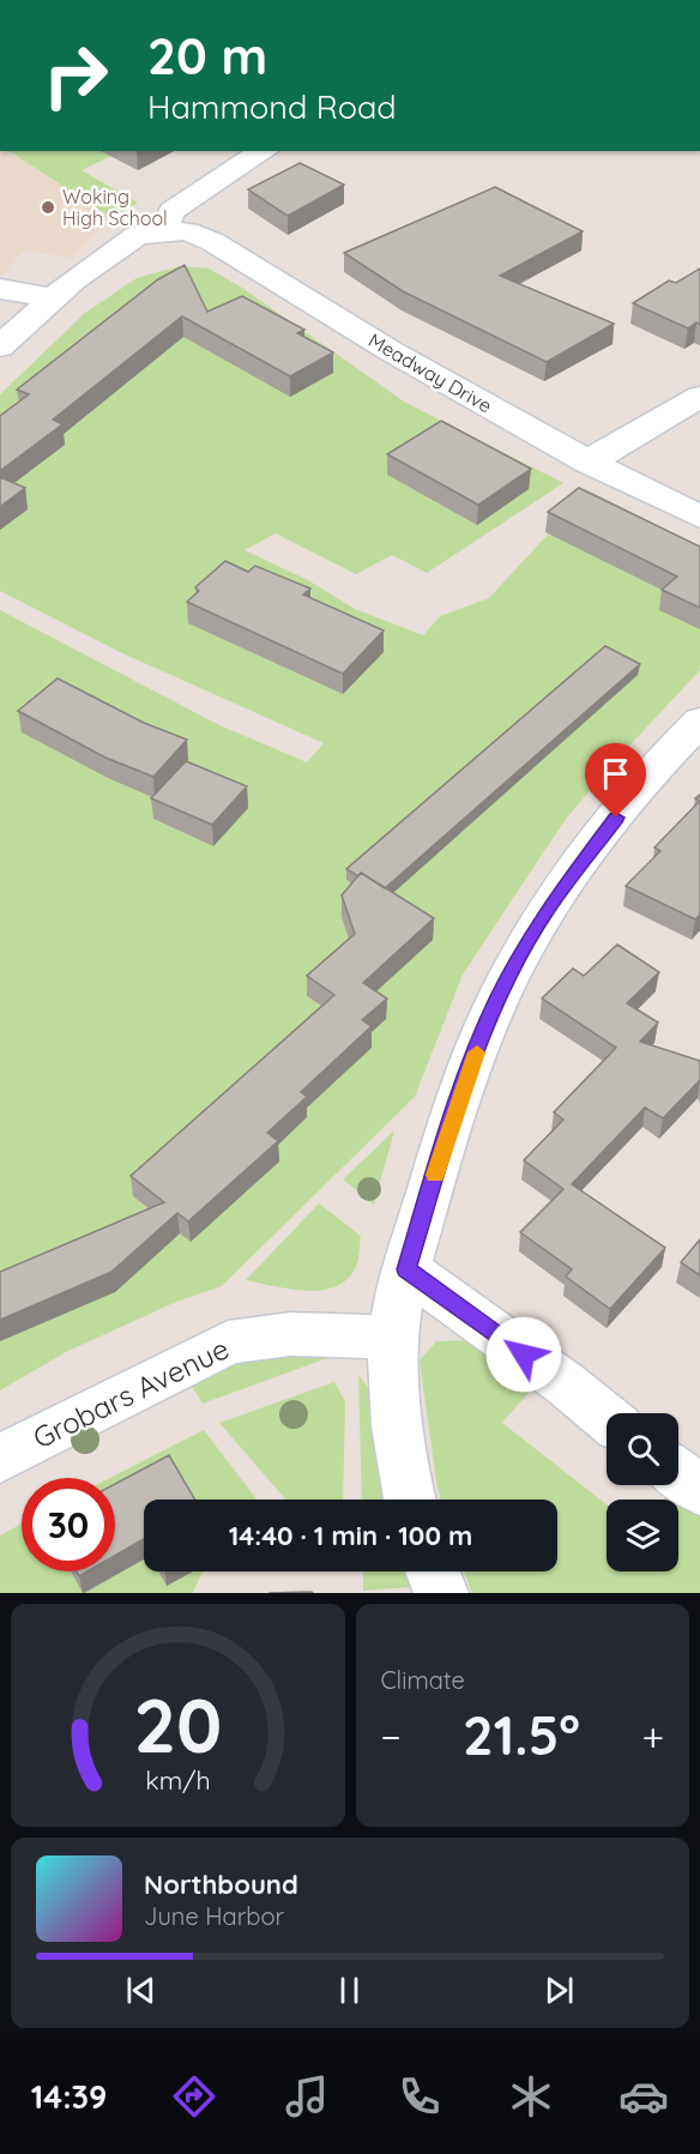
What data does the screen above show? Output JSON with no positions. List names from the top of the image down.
{
  "streets": {
    "street": ["Meadway Drive", "Grobars Avenue"]
  },
  "places": ["Woking High School"],
  "page": {
    "turn": ["20 m", "Hammond Road"],
    "limit": "30",
    "trip": "14:40 · 1 min · 100 m",
    "tile": "Climate",
    "heat": ["−", "21.5°", "+"],
    "song": ["Northbound", "June Harbor"],
    "tabs": "14:39",
    "gauge": ["20", "km/h"]
  }
}
